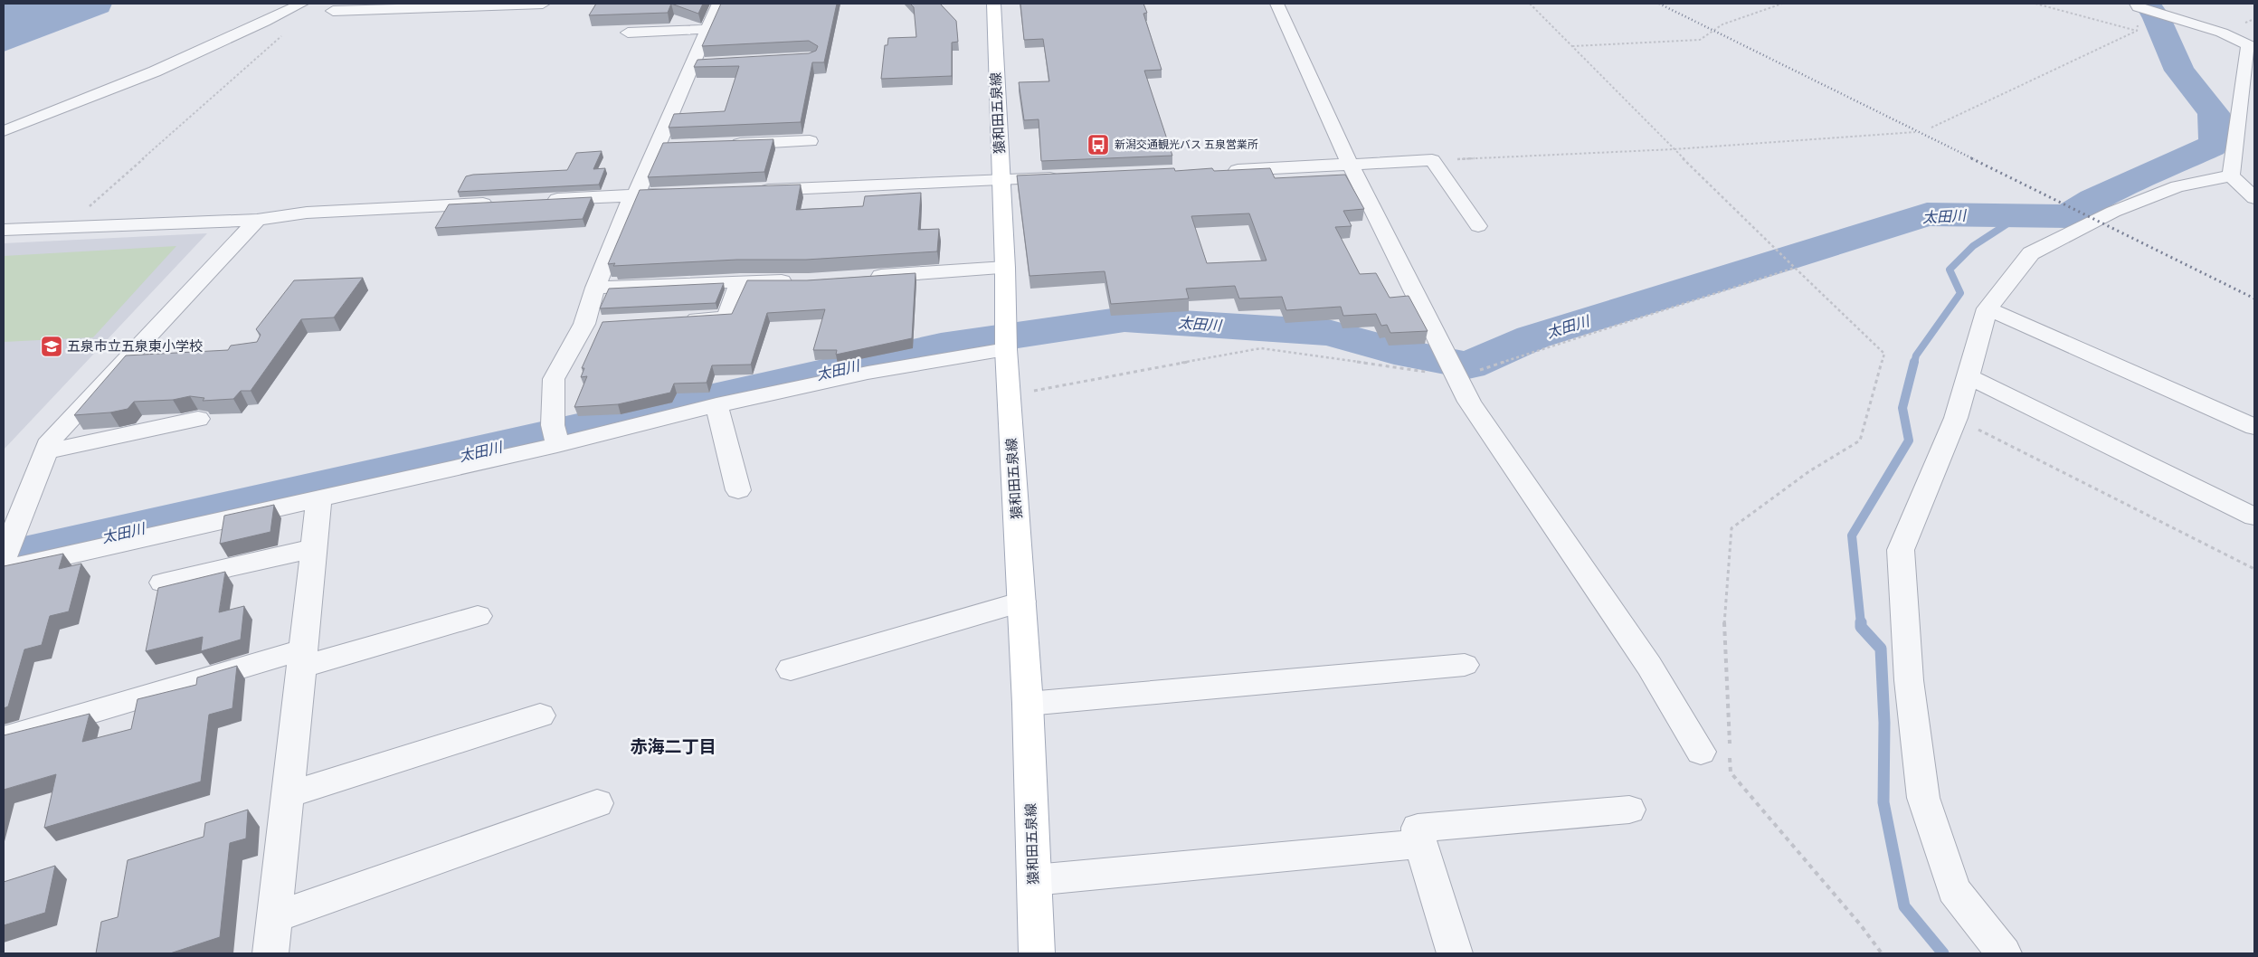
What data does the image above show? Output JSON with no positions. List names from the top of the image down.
{
  "streets": {
    "main road": ["猿和田五泉線"]
  },
  "districts": ["赤海二丁目"],
  "water": ["太田川"],
  "places": {
    "bus stop": ["新潟交通観光バス 五泉営業所"],
    "school or university": ["五泉市立五泉東小学校"]
  }
}
